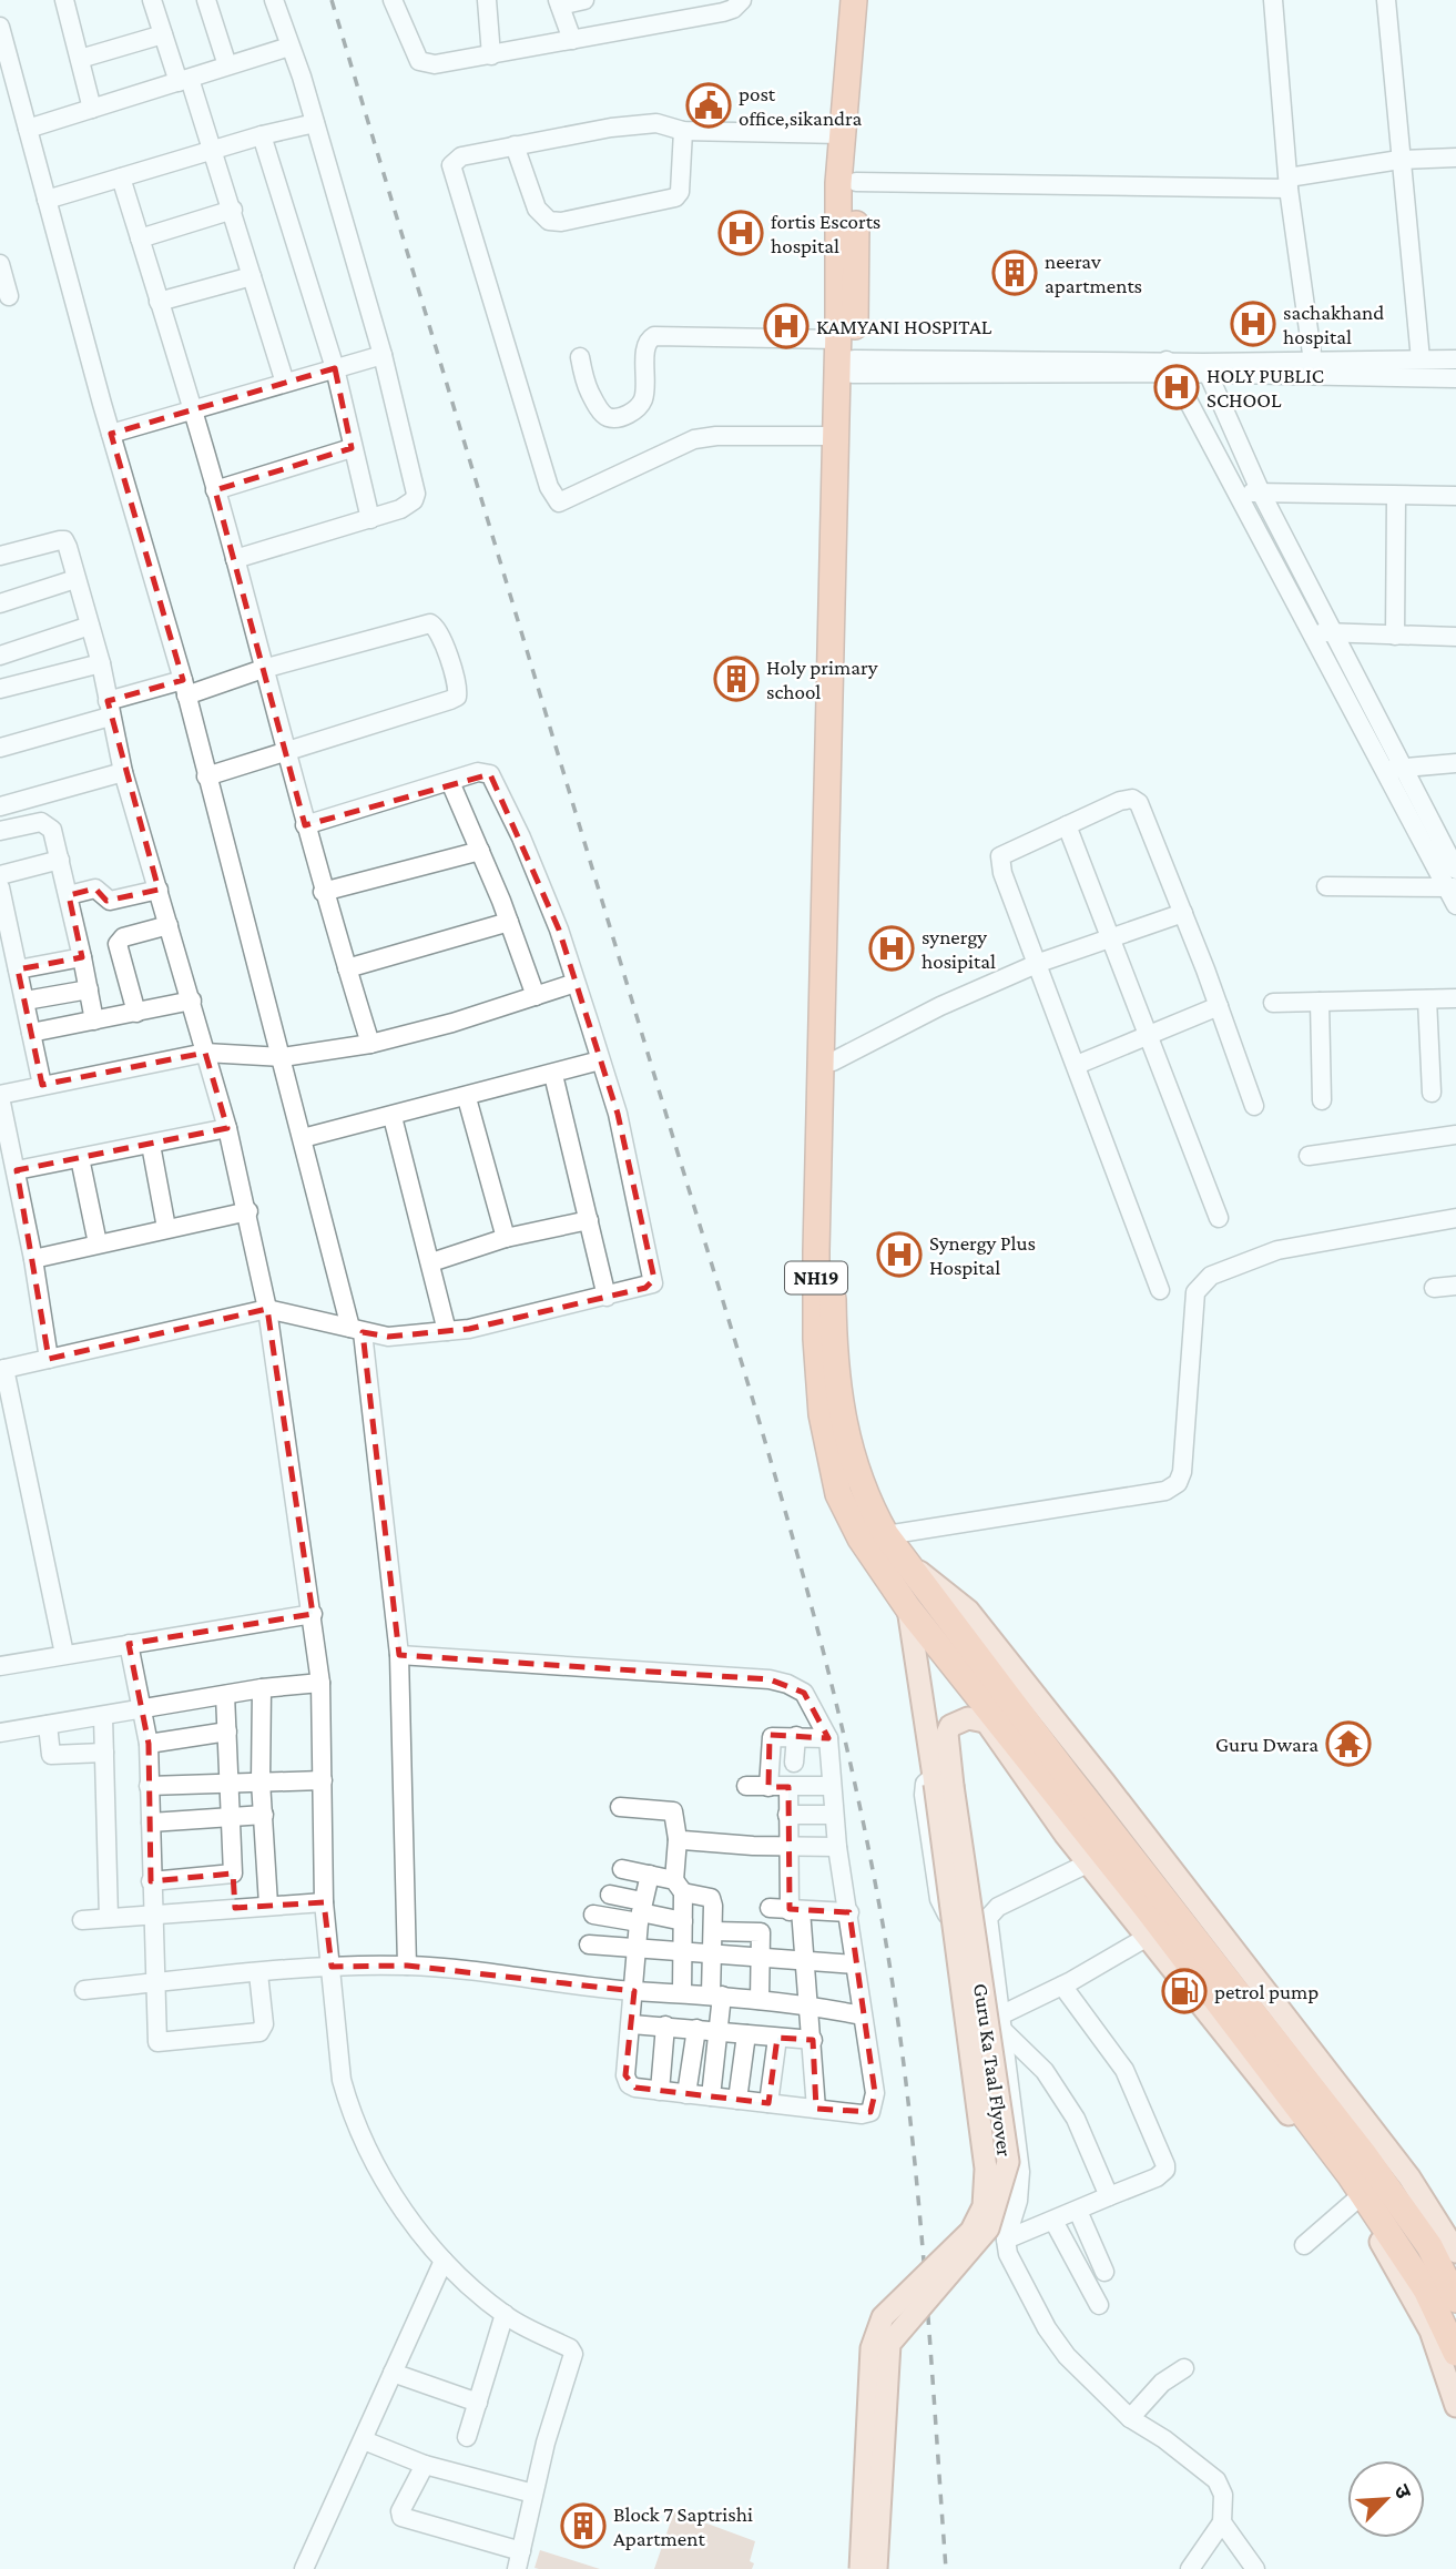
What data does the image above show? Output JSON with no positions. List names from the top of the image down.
{
  "streets": {
    "highway": ["NH19"],
    "main road": ["Guru Ka Taal Flyover"]
  },
  "crossings": [
    ["NH19", "Guru Ka Taal Flyover"]
  ],
  "places": {
    "public building": ["post office,sikandra"],
    "hospital": [
      "fortis Escorts hospital",
      "sachakhand hospital",
      "KAMYANI HOSPITAL",
      "HOLY PUBLIC SCHOOL",
      "synergy hosipital",
      "Synergy Plus Hospital"
    ],
    "building": ["neerav apartments", "Holy primary school", "Block 7 Saptrishi Apartment"],
    "temple": ["Guru Dwara"],
    "fuel station": ["petrol pump"]
  },
  "north": "top right"
}
